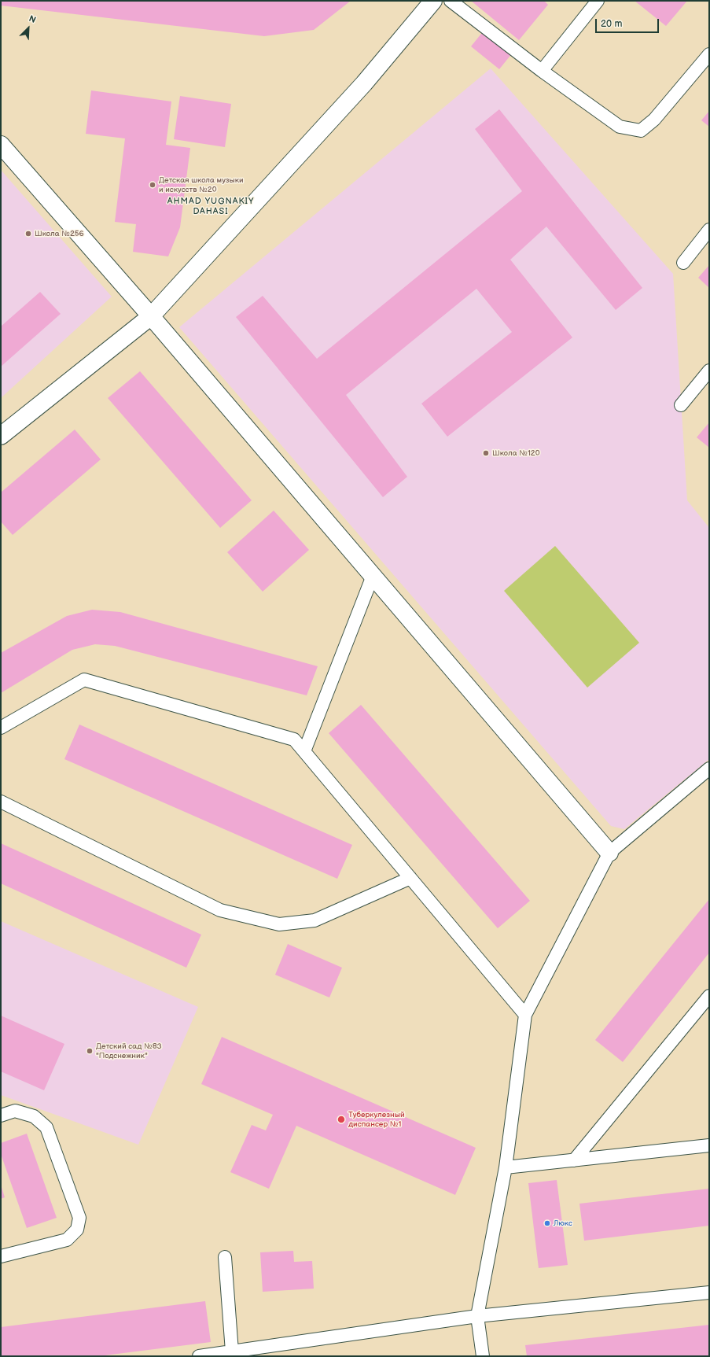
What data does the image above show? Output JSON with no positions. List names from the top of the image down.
{
  "districts": ["AHMAD YUGNAKIY DAHASI"],
  "places": [
    "Детская школа музыки и искусств №20",
    "Школа №256",
    "Школа №120",
    "Детский сад №83 \"Подснежник\"",
    "Туберкулезный диспансер №1",
    "Люкс"
  ],
  "scale_bar": "20 m",
  "north": "top right"
}
